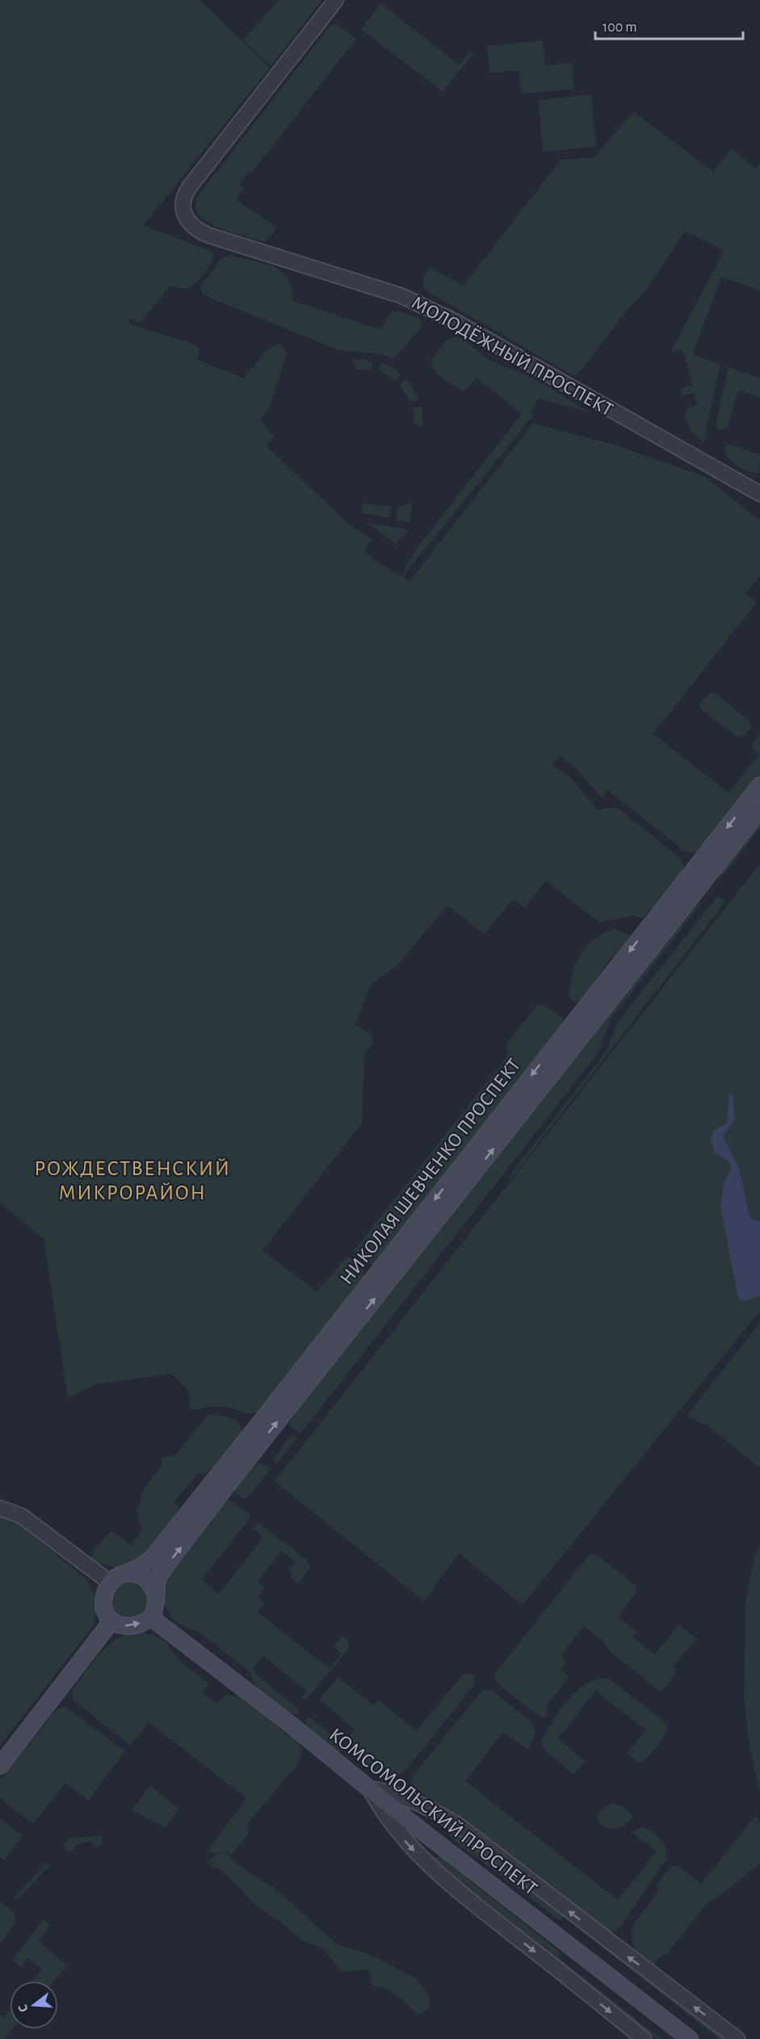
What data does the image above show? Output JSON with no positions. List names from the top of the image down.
{
  "streets": {
    "main road": ["НИКОЛАЯ ШЕВЧЕНКО ПРОСПЕКТ", "КОМСОМОЛЬСКИЙ ПРОСПЕКТ"],
    "street": ["МОЛОДЁЖНЫЙ ПРОСПЕКТ"]
  },
  "crossings": [
    ["НИКОЛАЯ ШЕВЧЕНКО ПРОСПЕКТ", "КОМСОМОЛЬСКИЙ ПРОСПЕКТ"]
  ],
  "districts": ["РОЖДЕСТВЕНСКИЙ МИКРОРАЙОН"],
  "scale_bar": "100 m",
  "north": "left"
}
